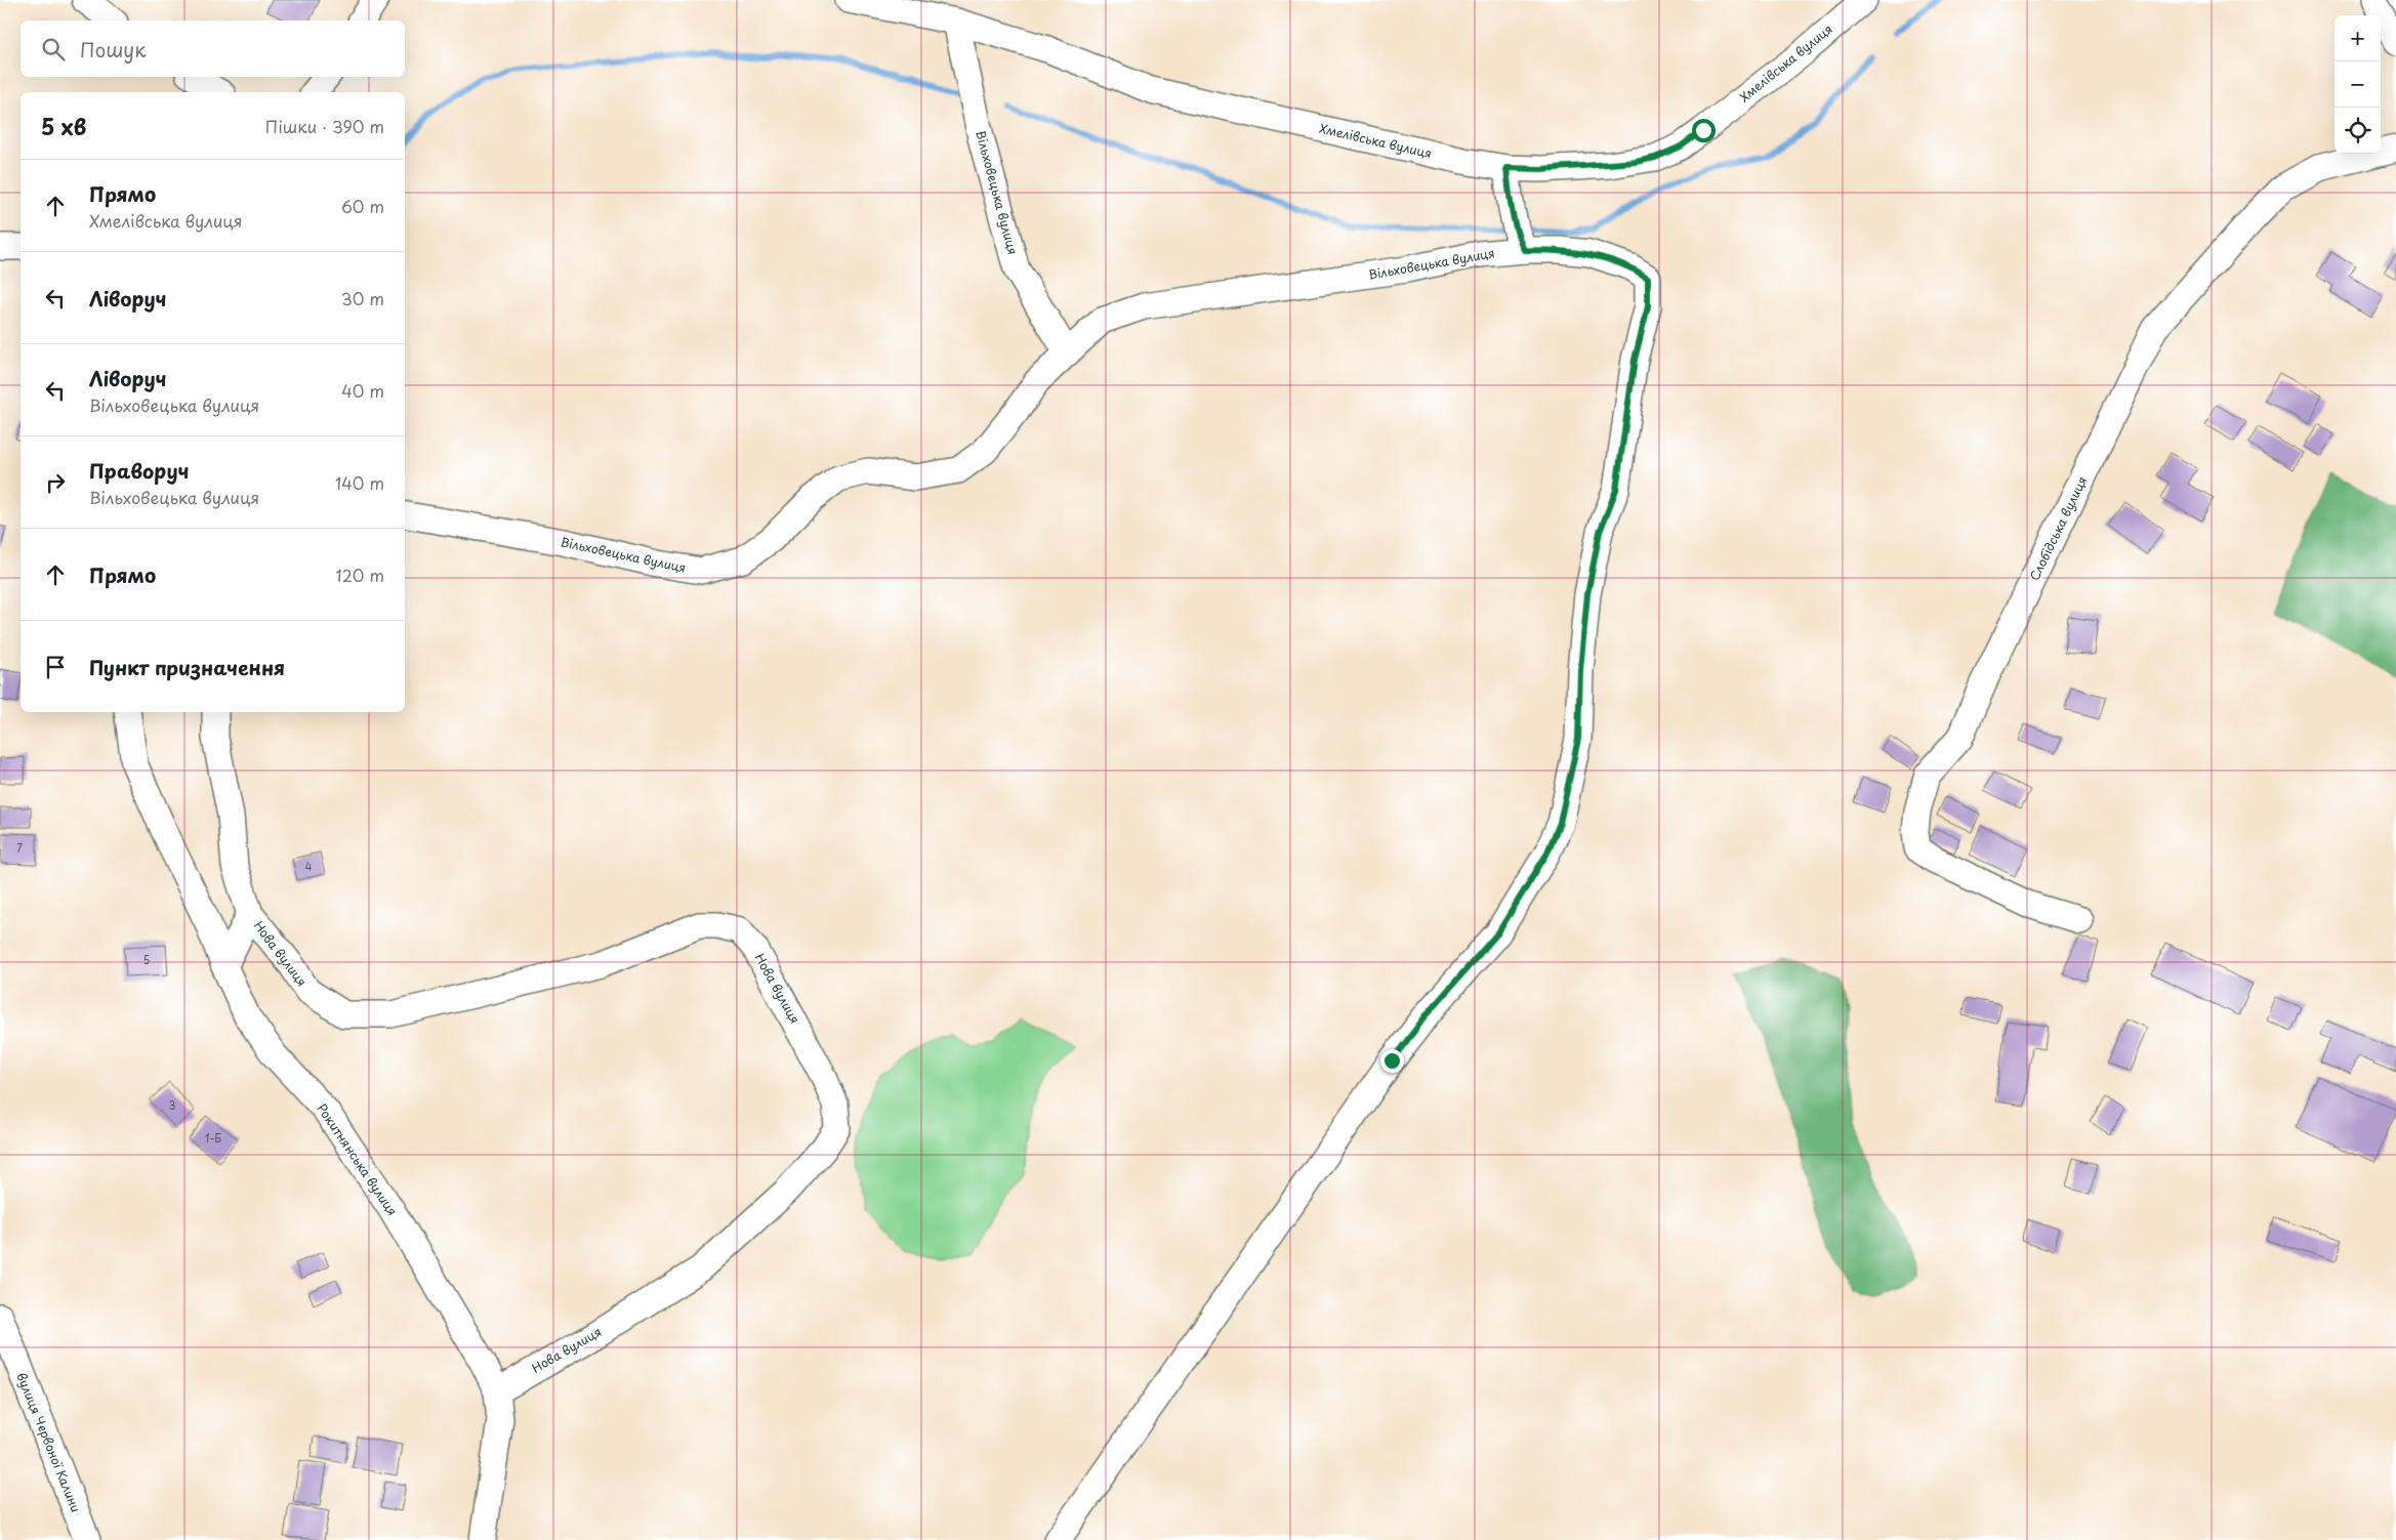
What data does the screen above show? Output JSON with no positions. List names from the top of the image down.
{
  "streets": {
    "street": [
      "Хмелівська вулиця",
      "Вільховецька вулиця",
      "Слобідська вулиця",
      "Нова вулиця",
      "Рокитнянська вулиця",
      "вулиця Червоної Калини"
    ]
  },
  "crossings": [
    ["Хмелівська вулиця", "Вільховецька вулиця"],
    ["Нова вулиця", "Рокитнянська вулиця"]
  ],
  "house_numbers": [
    "7",
    "4",
    "5",
    "3",
    "1-Б"
  ],
  "page": {
    "map_buttons": ["+", "−"],
    "search": "Пошук",
    "heading": ["5 хв", "Пішки · 390 m"],
    "list": [
      ["Прямо", "Хмелівська вулиця", "60 m"],
      ["Ліворуч", "30 m"],
      ["Ліворуч", "Вільховецька вулиця", "40 m"],
      ["Праворуч", "Вільховецька вулиця", "140 m"],
      ["Прямо", "120 m"],
      "Пункт призначення"
    ]
  }
}
